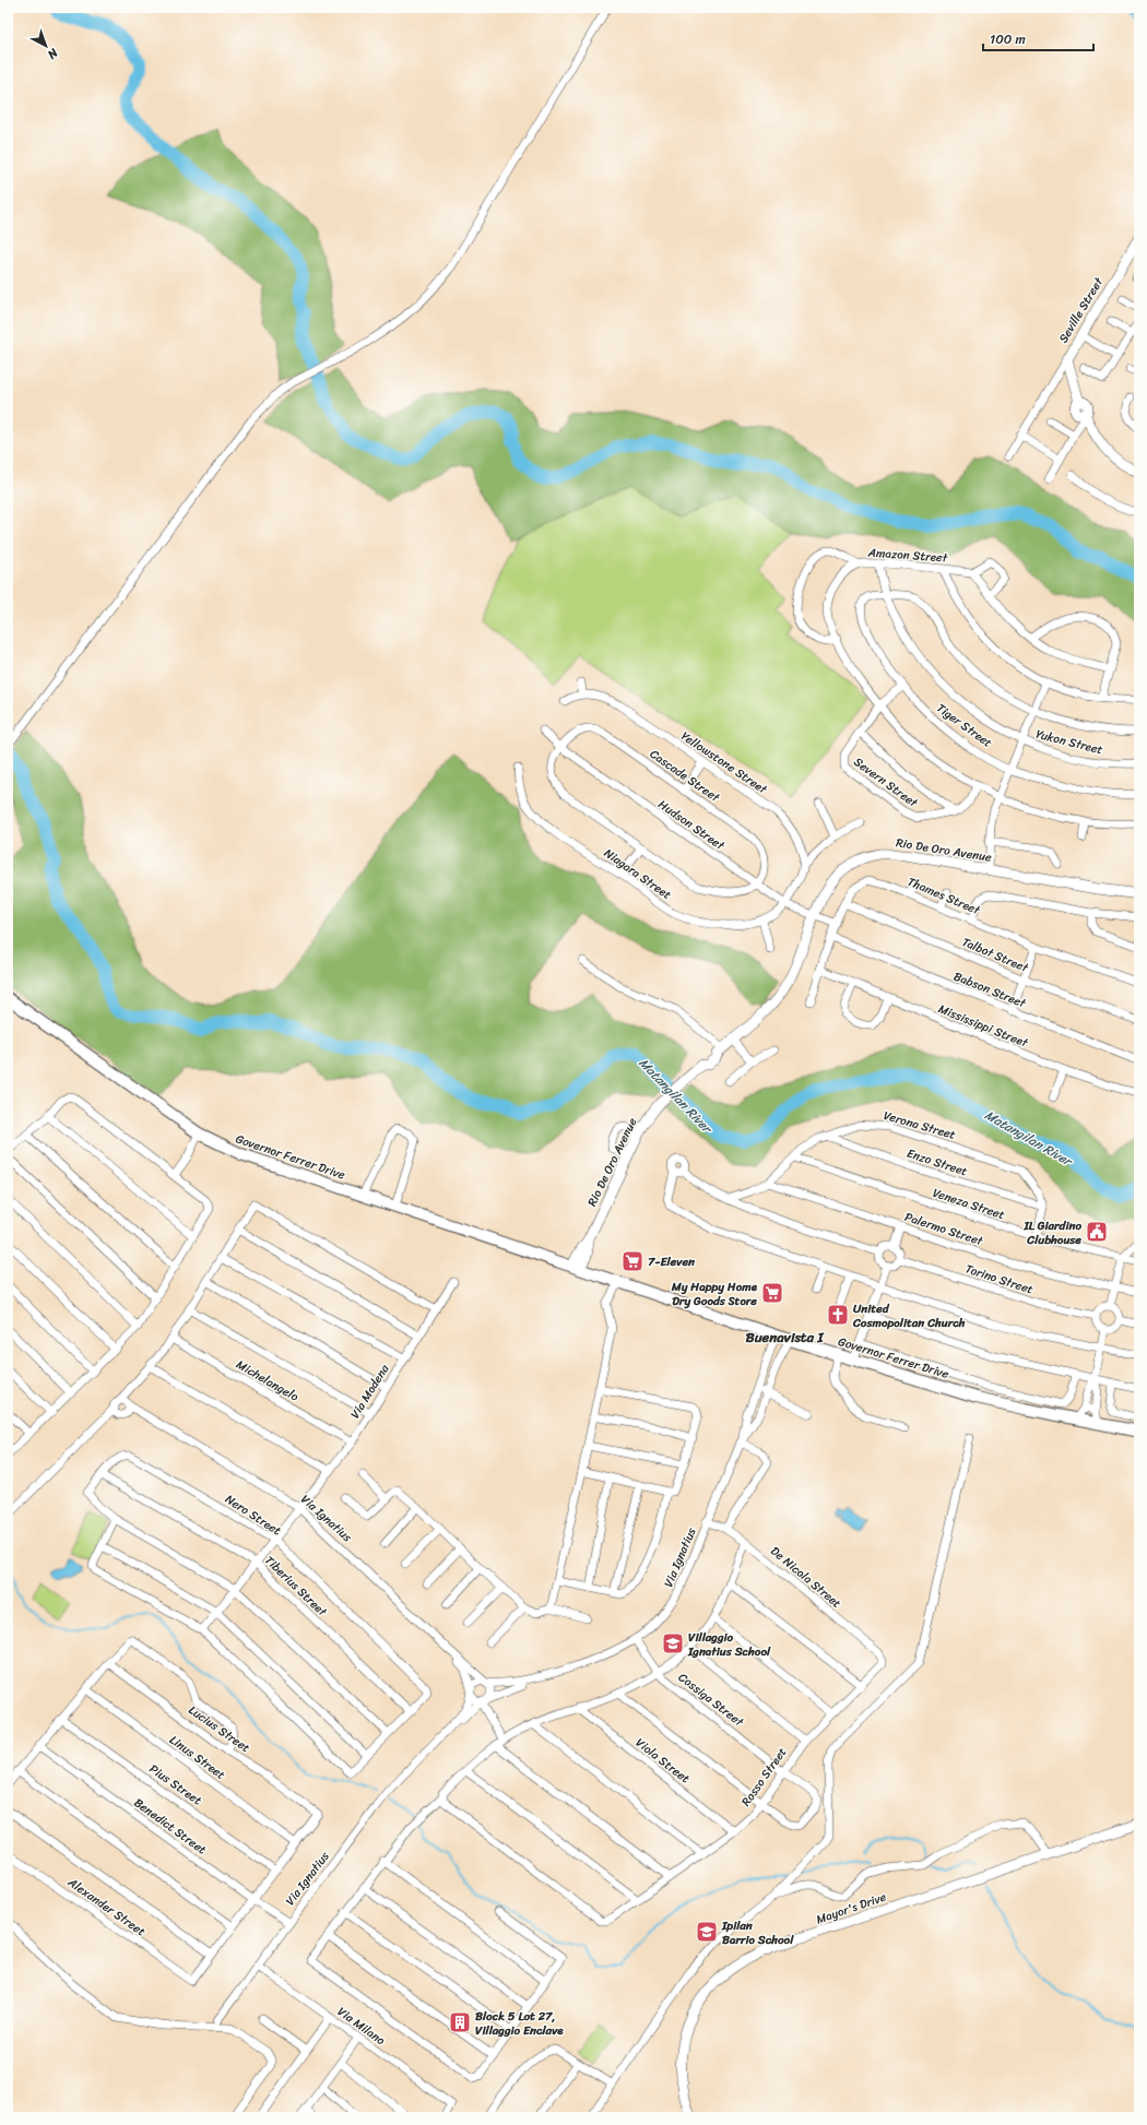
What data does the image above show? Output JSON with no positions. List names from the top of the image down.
{
  "streets": {
    "main road": ["Governor Ferrer Drive"],
    "street": [
      "Seville Street",
      "Amazon Street",
      "Tiger Street",
      "Yukon Street",
      "Yellowstone Street",
      "Cascade Street",
      "Severn Street",
      "Hudson Street",
      "Rio De Oro Avenue",
      "Niagara Street",
      "Thames Street",
      "Talbot Street",
      "Babson Street",
      "Mississippi Street",
      "Verona Street",
      "Enzo Street",
      "Veneza Street",
      "Palermo Street",
      "Torino Street",
      "Michelangelo",
      "Via Modena",
      "Nero Street",
      "Via Ignatius",
      "De Nicola Street",
      "Tiberius Street",
      "Cossiga Street",
      "Lucius Street",
      "Linus Street",
      "Viola Street",
      "Rosso Street",
      "Pius Street",
      "Benedict Street",
      "Alexander Street",
      "Mayor's Drive",
      "Via Milano"
    ]
  },
  "crossings": [
    ["Amazon Street", "Yukon Street"],
    ["Amazon Street", "Severn Street"],
    ["Tiger Street", "Yukon Street"],
    ["Tiger Street", "Severn Street"],
    ["Cascade Street", "Hudson Street"],
    ["Hudson Street", "Rio De Oro Avenue"],
    ["Hudson Street", "Niagara Street"],
    ["Hudson Street", "Thames Street"],
    ["Rio De Oro Avenue", "Governor Ferrer Drive"],
    ["Thames Street", "Talbot Street"],
    ["Thames Street", "Babson Street"],
    ["Thames Street", "Mississippi Street"],
    ["Verona Street", "Enzo Street"],
    ["Verona Street", "Veneza Street"],
    ["Verona Street", "Palermo Street"],
    ["Governor Ferrer Drive", "Via Ignatius"],
    ["Michelangelo", "Via Modena"],
    ["Via Modena", "Nero Street"],
    ["Via Modena", "Via Ignatius"],
    ["Via Modena", "Tiberius Street"],
    ["Nero Street", "Tiberius Street"],
    ["Via Ignatius", "De Nicola Street"],
    ["Via Ignatius", "Cossiga Street"],
    ["Via Ignatius", "Benedict Street"],
    ["Via Ignatius", "Via Milano"],
    ["De Nicola Street", "Rosso Street"],
    ["Cossiga Street", "Rosso Street"],
    ["Lucius Street", "Linus Street"],
    ["Viola Street", "Rosso Street"]
  ],
  "districts": ["Buenavista I"],
  "water": ["Matangilan River"],
  "places": {
    "public building": ["IL Giardino Clubhouse"],
    "supermarket": ["7-Eleven", "My Happy Home Dry Goods Store"],
    "church": ["United Cosmopolitan Church"],
    "school or university": ["Villaggio Ignatius School", "Ipilan Barrio School"],
    "building": ["Block 5 Lot 27, Villaggio Enclave"]
  },
  "scale_bar": "100 m",
  "north": "bottom right"
}
